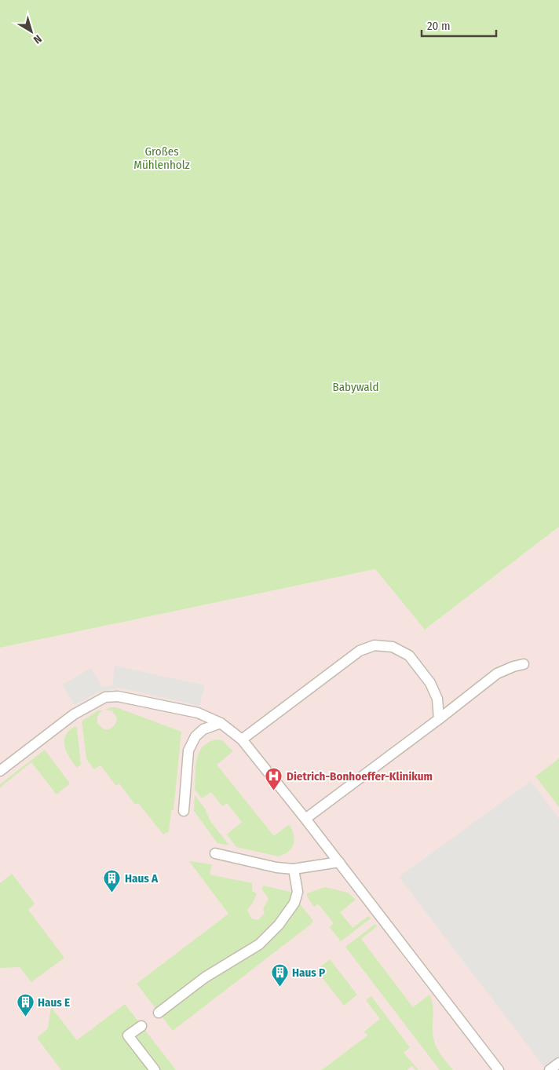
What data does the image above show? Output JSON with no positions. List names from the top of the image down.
{
  "parks": ["Großes Mühlenholz", "Babywald"],
  "places": {
    "hospital": ["Dietrich-Bonhoeffer-Klinikum"],
    "building": ["Haus A", "Haus P", "Haus E"]
  },
  "scale_bar": "20 m",
  "north": "bottom right"
}
